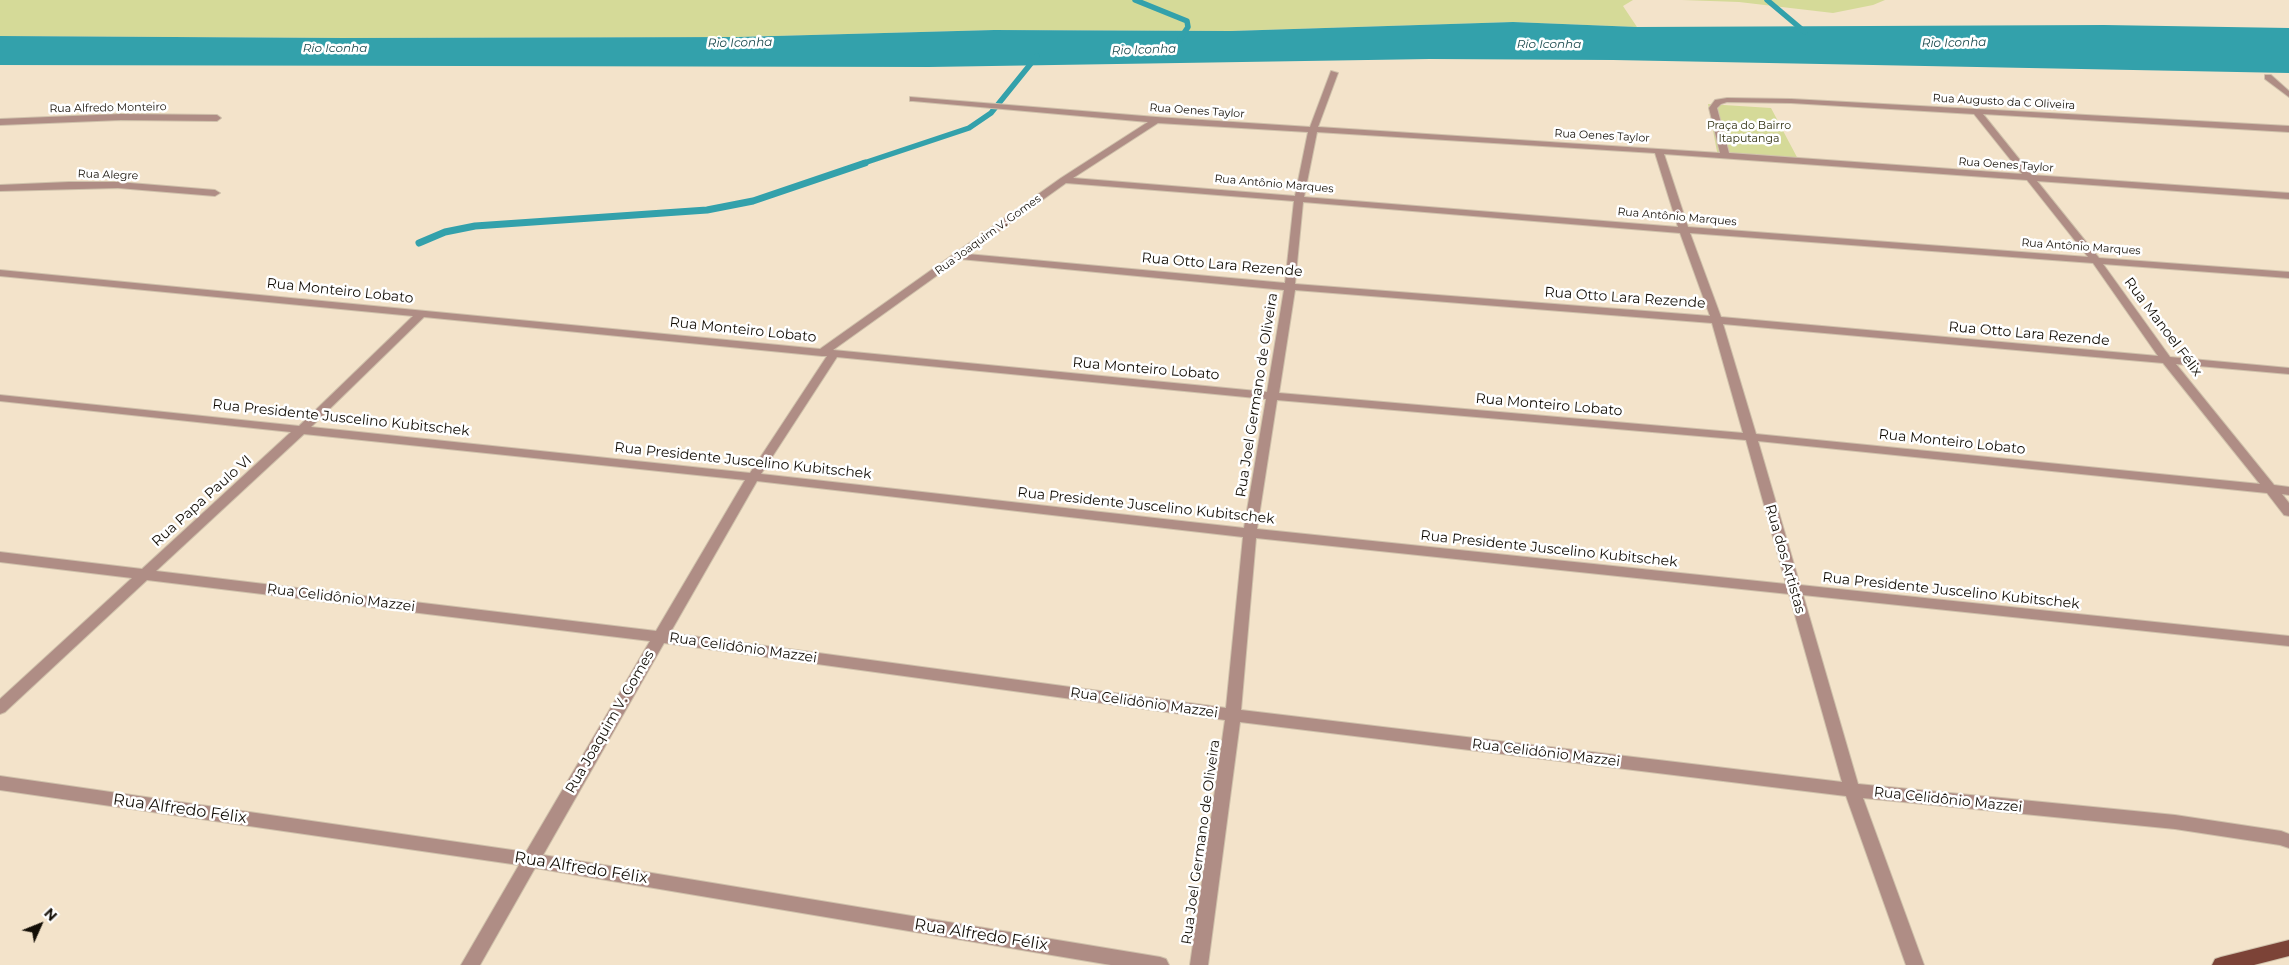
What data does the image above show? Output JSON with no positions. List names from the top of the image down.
{
  "streets": {
    "street": [
      "Rua Augusto da C Oliveira",
      "Rua Alfredo Monteiro",
      "Rua Oenes Taylor",
      "Rua Alegre",
      "Rua Antônio Marques",
      "Rua Joaquim V. Gomes",
      "Rua Otto Lara Rezende",
      "Rua Monteiro Lobato",
      "Rua Manoel Félix",
      "Rua Joel Germano de Oliveira",
      "Rua Presidente Juscelino Kubitschek",
      "Rua Papa Paulo VI",
      "Rua dos Artistas",
      "Rua Celidônio Mazzei",
      "Rua Alfredo Félix"
    ]
  },
  "crossings": [
    ["Rua Augusto da C Oliveira", "Rua Oenes Taylor"],
    ["Rua Augusto da C Oliveira", "Rua Manoel Félix"],
    ["Rua Oenes Taylor", "Rua Joaquim V. Gomes"],
    ["Rua Oenes Taylor", "Rua Manoel Félix"],
    ["Rua Oenes Taylor", "Rua Joel Germano de Oliveira"],
    ["Rua Oenes Taylor", "Rua dos Artistas"],
    ["Rua Antônio Marques", "Rua Joaquim V. Gomes"],
    ["Rua Antônio Marques", "Rua Manoel Félix"],
    ["Rua Antônio Marques", "Rua Joel Germano de Oliveira"],
    ["Rua Antônio Marques", "Rua dos Artistas"],
    ["Rua Joaquim V. Gomes", "Rua Otto Lara Rezende"],
    ["Rua Joaquim V. Gomes", "Rua Monteiro Lobato"],
    ["Rua Joaquim V. Gomes", "Rua Presidente Juscelino Kubitschek"],
    ["Rua Joaquim V. Gomes", "Rua Celidônio Mazzei"],
    ["Rua Joaquim V. Gomes", "Rua Alfredo Félix"],
    ["Rua Otto Lara Rezende", "Rua Manoel Félix"],
    ["Rua Otto Lara Rezende", "Rua Joel Germano de Oliveira"],
    ["Rua Otto Lara Rezende", "Rua dos Artistas"],
    ["Rua Monteiro Lobato", "Rua Manoel Félix"],
    ["Rua Monteiro Lobato", "Rua Joel Germano de Oliveira"],
    ["Rua Monteiro Lobato", "Rua Papa Paulo VI"],
    ["Rua Monteiro Lobato", "Rua dos Artistas"],
    ["Rua Joel Germano de Oliveira", "Rua Presidente Juscelino Kubitschek"],
    ["Rua Joel Germano de Oliveira", "Rua Celidônio Mazzei"],
    ["Rua Presidente Juscelino Kubitschek", "Rua Papa Paulo VI"],
    ["Rua Presidente Juscelino Kubitschek", "Rua dos Artistas"],
    ["Rua Papa Paulo VI", "Rua Celidônio Mazzei"],
    ["Rua dos Artistas", "Rua Celidônio Mazzei"]
  ],
  "water": ["Rio Iconha"],
  "parks": ["Praça do Bairro Itaputanga"],
  "north": "top right"
}
